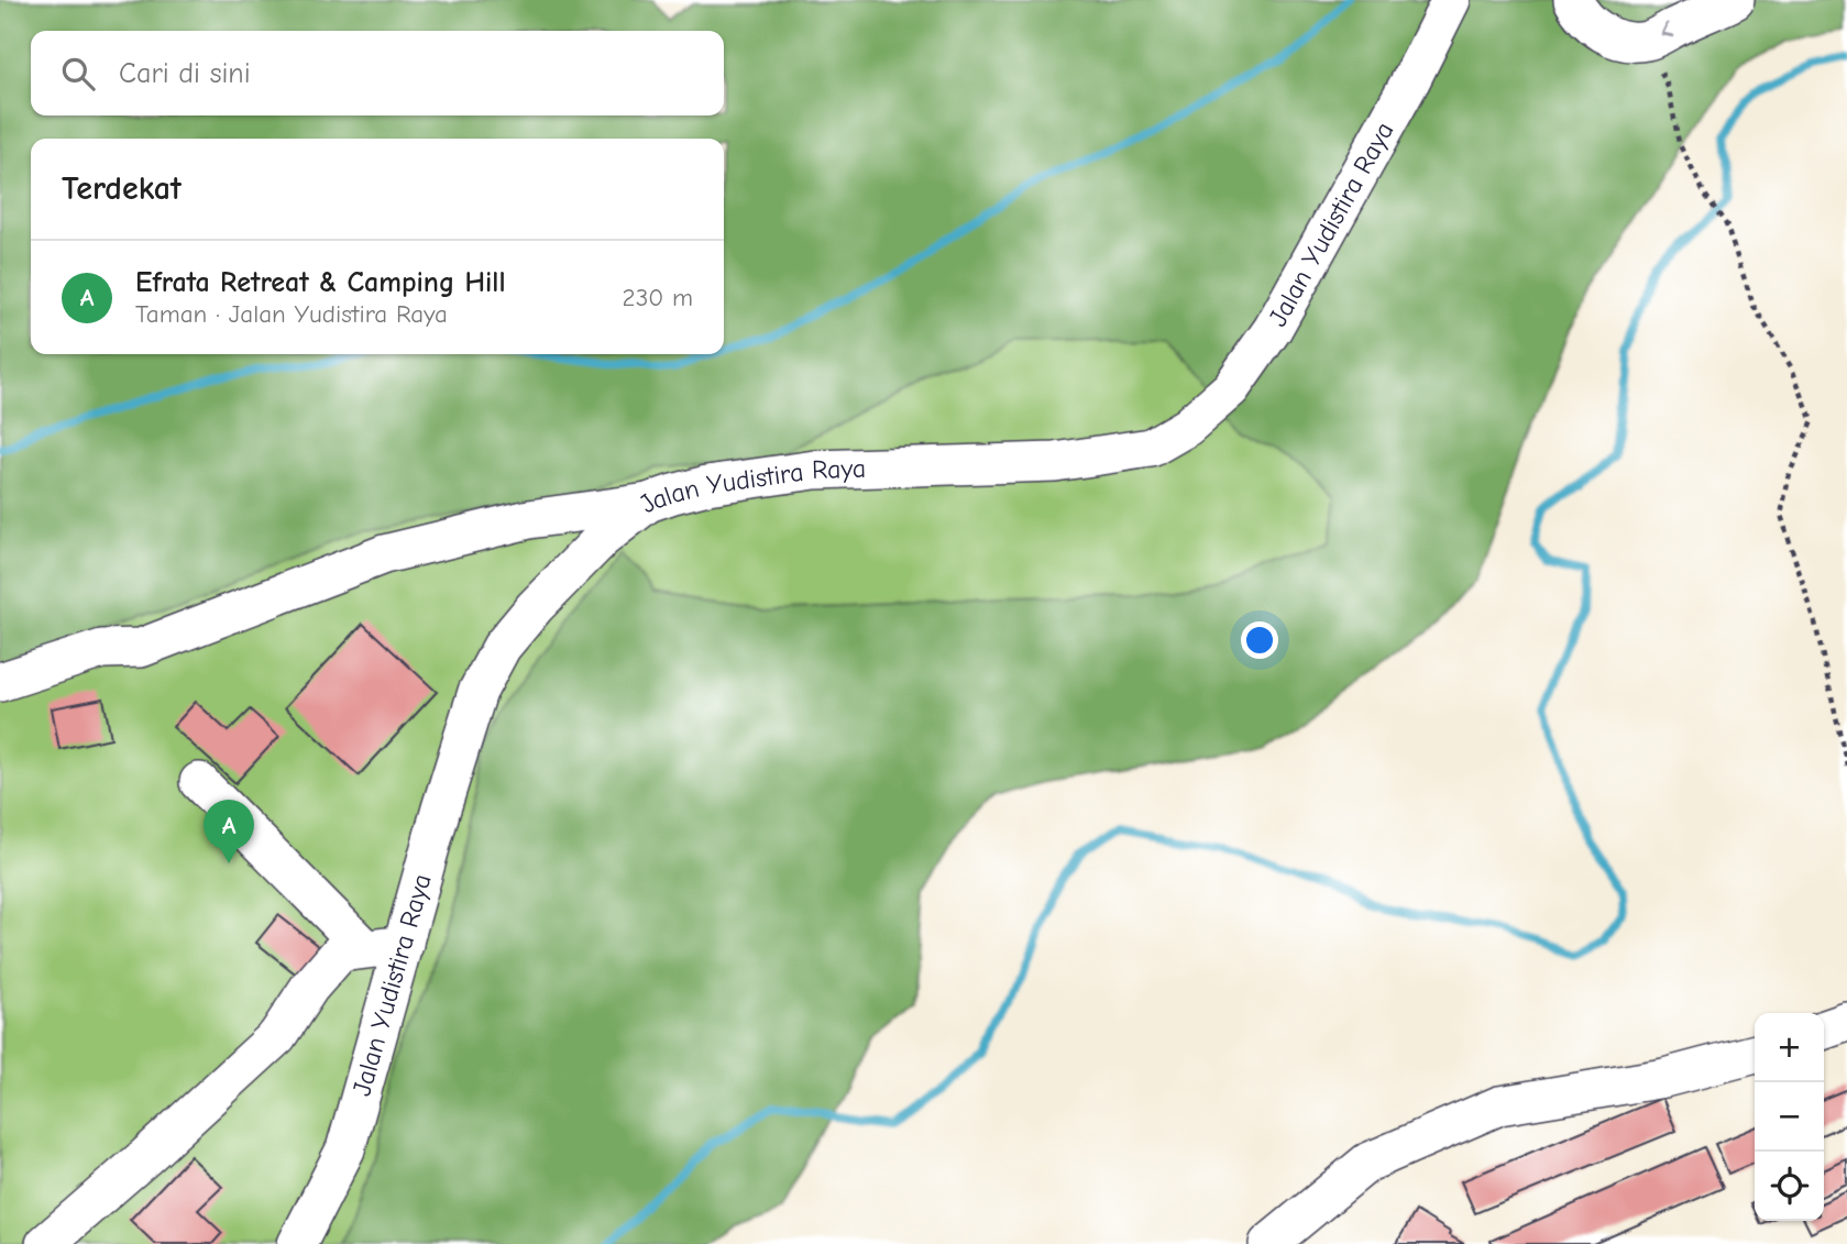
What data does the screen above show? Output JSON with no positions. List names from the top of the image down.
{
  "streets": {
    "street": ["Jalan Yudistira Raya"]
  },
  "page": {
    "search": "Cari di sini",
    "heading": "Terdekat",
    "list": [
      {
        "mark": "A",
        "name": "Efrata Retreat & Camping Hill",
        "note": "Taman · Jalan Yudistira Raya",
        "value": "230 m"
      }
    ],
    "pins": "A",
    "map_buttons": ["+", "−"]
  }
}
